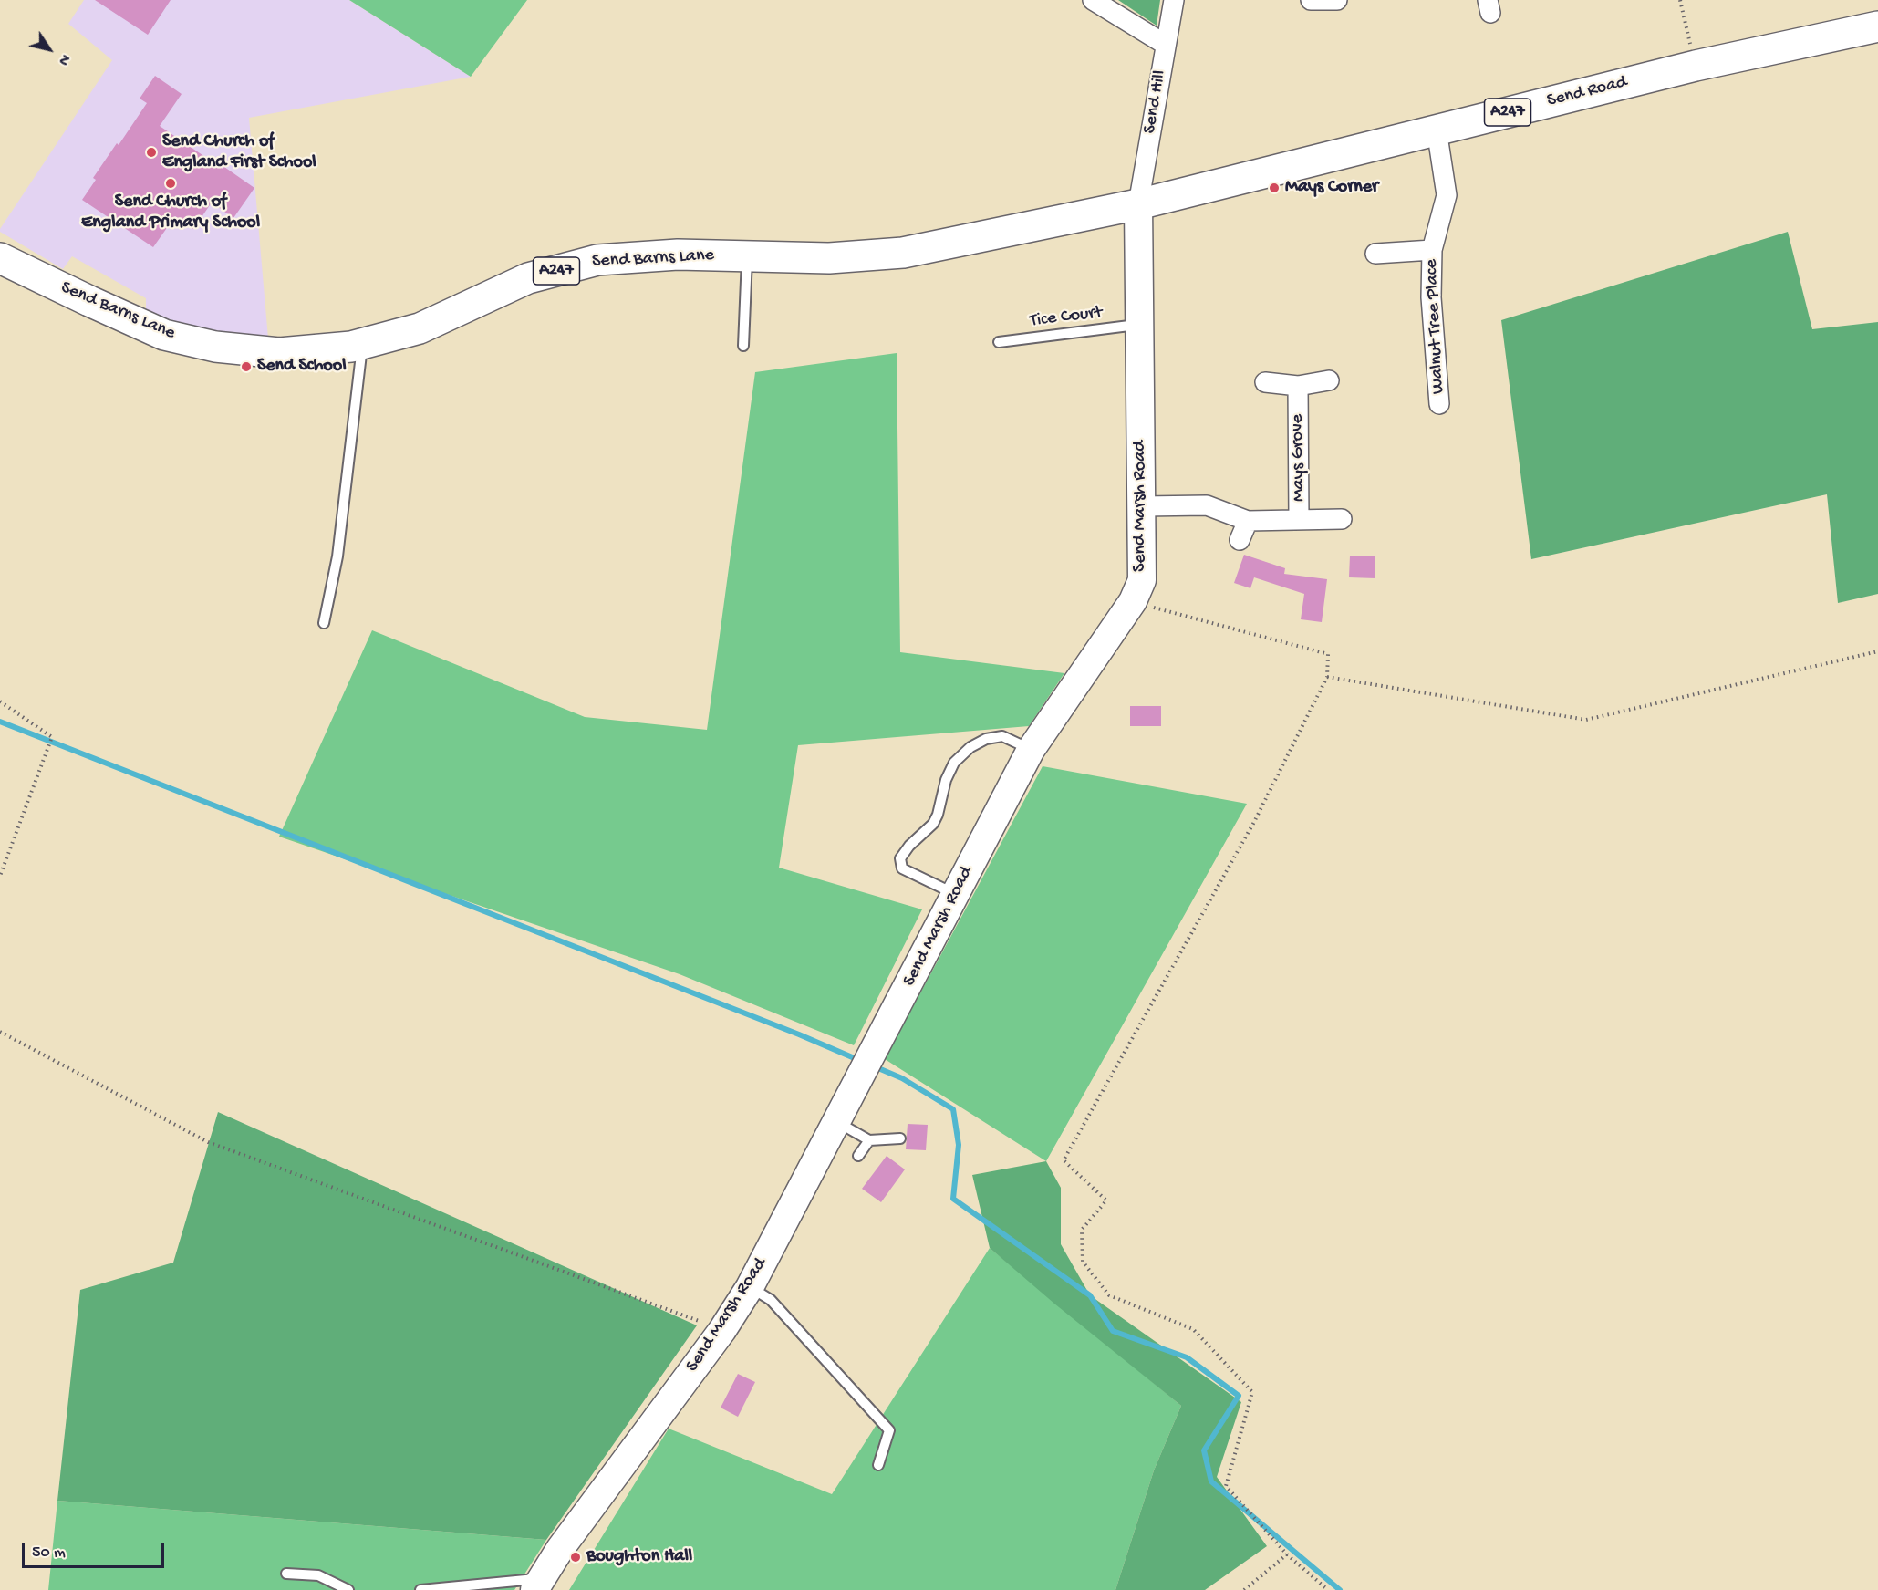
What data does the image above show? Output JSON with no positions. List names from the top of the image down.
{
  "streets": {
    "main road": [
      "Send Road",
      "A247",
      "Send Barns Lane",
      "Send Marsh Road"
    ],
    "street": ["Send Hill", "Walnut Tree Place", "Mays Grove"],
    "lane": ["Tice Court"]
  },
  "crossings": [
    ["Send Road", "Send Hill"],
    ["Send Road", "Send Barns Lane"],
    ["Send Road", "Walnut Tree Place"],
    ["Send Road", "Send Marsh Road"],
    ["Send Hill", "Send Barns Lane"],
    ["Send Hill", "Send Marsh Road"],
    ["Send Barns Lane", "Send Marsh Road"],
    ["Tice Court", "Send Marsh Road"]
  ],
  "places": [
    "Send Church of England First School",
    "Send Church of England Primary School",
    "Mays Corner",
    "Send School",
    "Boughton Hall"
  ],
  "scale_bar": "50 m",
  "north": "bottom right"
}
